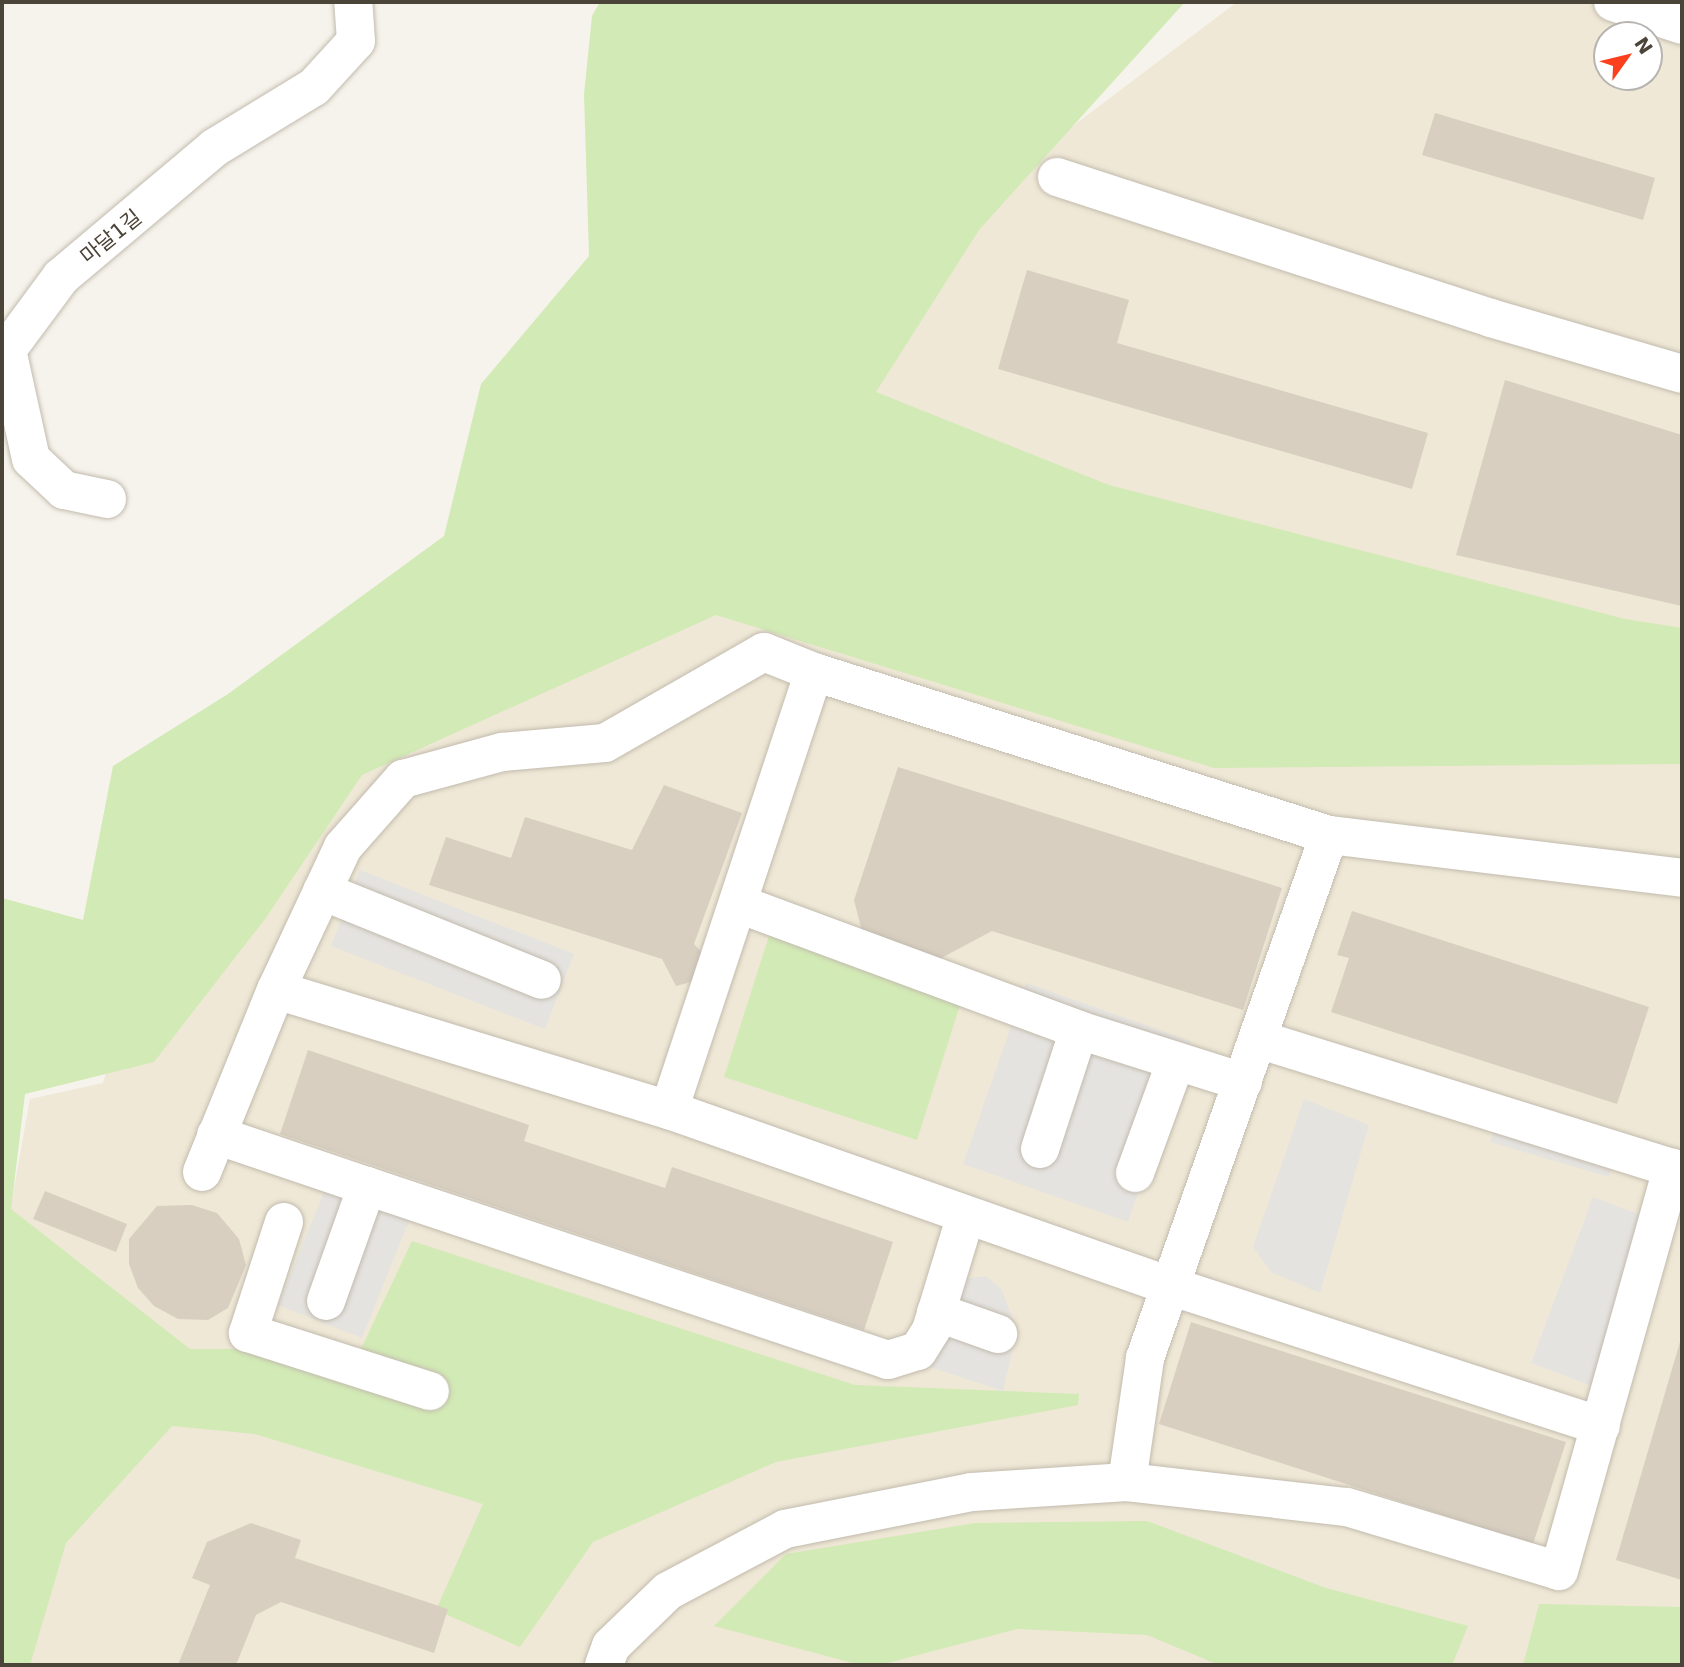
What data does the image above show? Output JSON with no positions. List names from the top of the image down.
{
  "streets": {
    "street": ["마달1길"]
  },
  "north": "top right"
}
